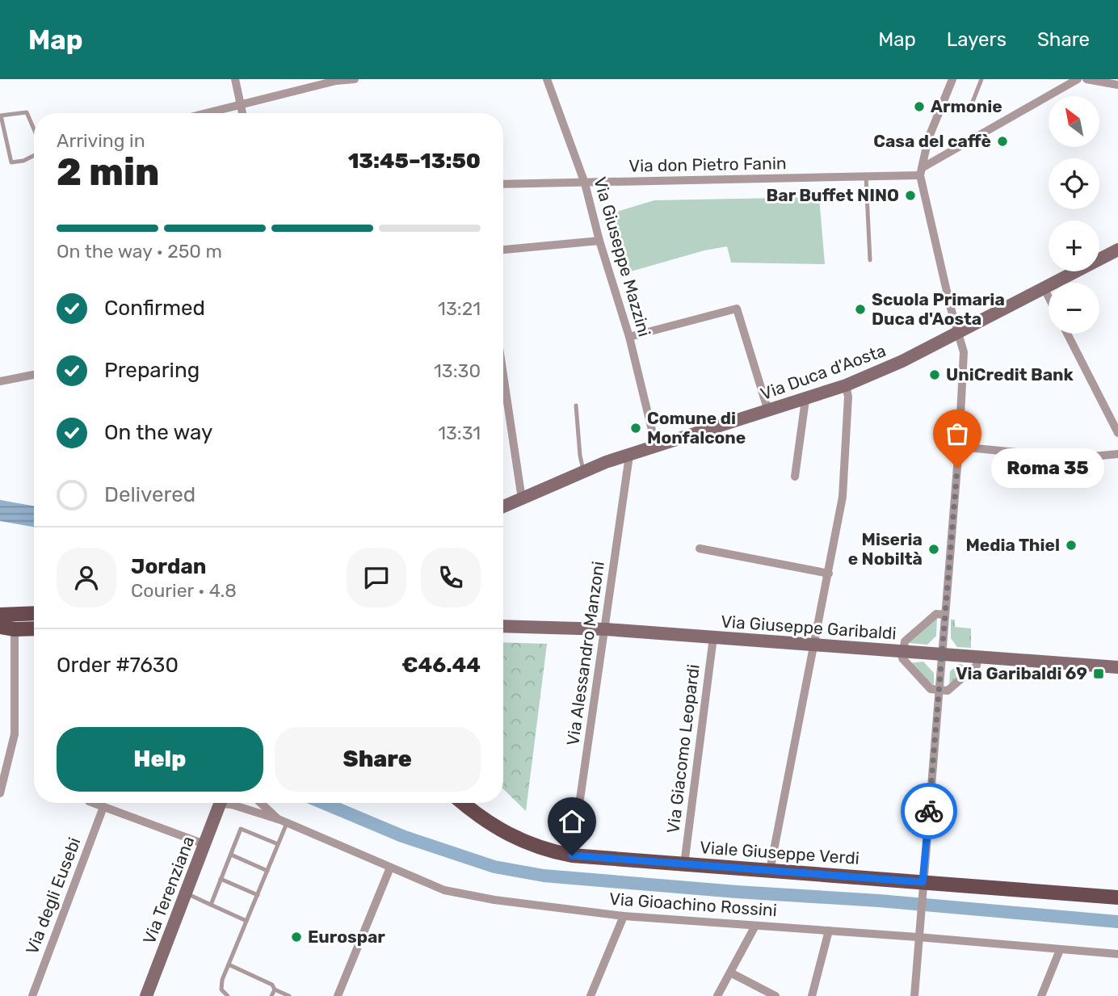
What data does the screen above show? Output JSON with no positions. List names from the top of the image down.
{
  "streets": {
    "main road": ["Viale Giuseppe Verdi"],
    "street": [
      "Via don Pietro Fanin",
      "Via Giuseppe Mazzini",
      "Via Duca d'Aosta",
      "Via Giuseppe Garibaldi",
      "Via Alessandro Manzoni",
      "Via Giacomo Leopardi",
      "Via Terenziana",
      "Via degli Eusebi",
      "Via Gioachino Rossini"
    ]
  },
  "crossings": [
    ["Via don Pietro Fanin", "Via Giuseppe Mazzini"],
    ["Via Giuseppe Mazzini", "Via Duca d'Aosta"],
    ["Via Duca d'Aosta", "Via Alessandro Manzoni"],
    ["Via Giuseppe Garibaldi", "Via Alessandro Manzoni"],
    ["Via Giuseppe Garibaldi", "Via Giacomo Leopardi"],
    ["Via Alessandro Manzoni", "Viale Giuseppe Verdi"],
    ["Via Giacomo Leopardi", "Viale Giuseppe Verdi"]
  ],
  "places": {
    "other": [
      "Armonie",
      "Casa del caffè",
      "Bar Buffet NINO",
      "Scuola Primaria Duca d'Aosta",
      "UniCredit Bank",
      "Comune di Monfalcone",
      "Roma 35",
      "Media Thiel",
      "Miseria e Nobiltà",
      "Eurospar"
    ],
    "transit": ["Via Garibaldi 69"]
  },
  "north": "top left",
  "page": {
    "header": "Map",
    "nav": ["Map", "Layers", "Share"],
    "map_buttons": ["+", "−"],
    "heading": ["2 min", "Arriving in", "13:45–13:50"],
    "panel": [
      "Jordan",
      "Courier · 4.8",
      "Order #7630",
      "€46.44"
    ],
    "bar": "On the way · 250 m",
    "list": [
      ["Confirmed", "13:21"],
      ["Preparing", "13:30"],
      ["On the way", "13:31"],
      "Delivered"
    ],
    "bubble": "Roma 35",
    "buttons": ["Help", "Share"]
  }
}
